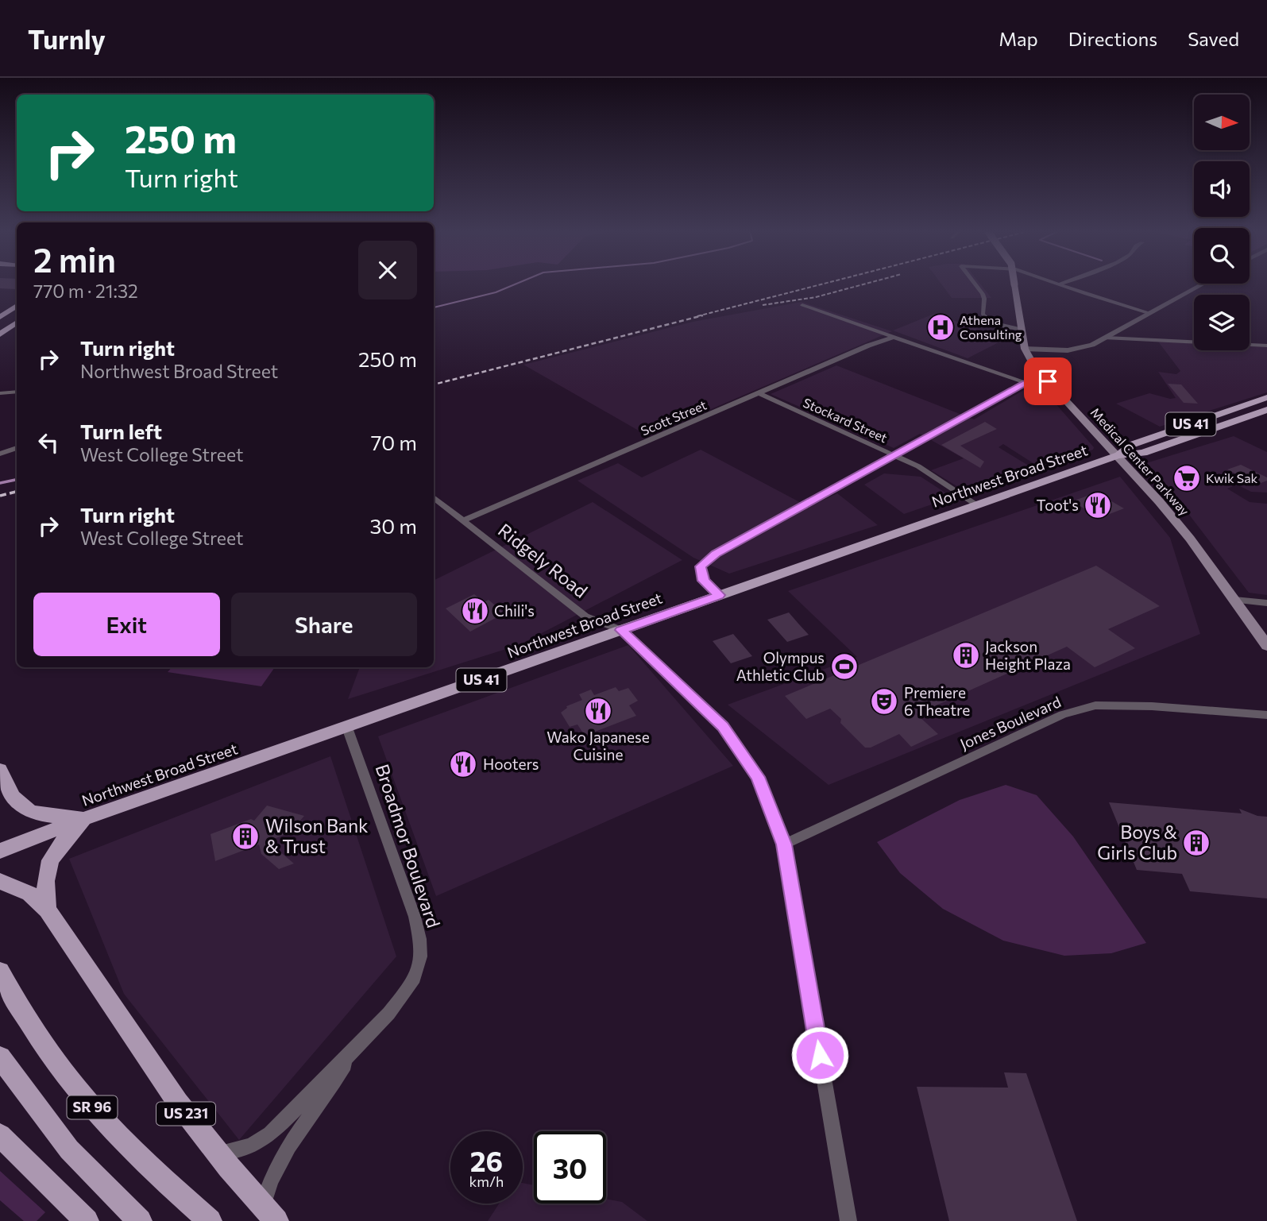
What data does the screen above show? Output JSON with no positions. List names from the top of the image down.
{
  "streets": {
    "main road": [
      "US 41",
      "Medical Center Parkway",
      "Northwest Broad Street",
      "SR 96",
      "US 231"
    ],
    "street": [
      "Scott Street",
      "Stockard Street",
      "Ridgely Road",
      "Jones Boulevard",
      "Broadmor Boulevard"
    ]
  },
  "crossings": [
    ["Scott Street", "Stockard Street"],
    ["Scott Street", "Ridgely Road"],
    ["Stockard Street", "Northwest Broad Street"],
    ["Medical Center Parkway", "Northwest Broad Street"],
    ["Northwest Broad Street", "Ridgely Road"],
    ["Northwest Broad Street", "Broadmor Boulevard"],
    ["Ridgely Road", "Jones Boulevard"]
  ],
  "places": {
    "hospital": ["Athena Consulting"],
    "supermarket": ["Kwik Sak"],
    "restaurant": [
      "Toot's",
      "Chili's",
      "Wako Japanese Cuisine",
      "Hooters"
    ],
    "building": ["Jackson Height Plaza", "Wilson Bank & Trust", "Boys & Girls Club"],
    "sports": ["Olympus Athletic Club"],
    "theatre": ["Premiere 6 Theatre"]
  },
  "north": "right",
  "page": {
    "header": "Turnly",
    "nav": ["Map", "Directions", "Saved"],
    "turn": ["250 m", "Turn right"],
    "heading": ["2 min", "770 m · 21:32"],
    "list": [
      {
        "name": "Turn right",
        "note": "Northwest Broad Street",
        "value": "250 m"
      },
      {
        "name": "Turn left",
        "note": "West College Street",
        "value": "70 m"
      },
      {
        "name": "Turn right",
        "note": "West College Street",
        "value": "30 m"
      }
    ],
    "buttons": ["Exit", "Share"],
    "speed": "26 km/h",
    "limit": "30"
  }
}
